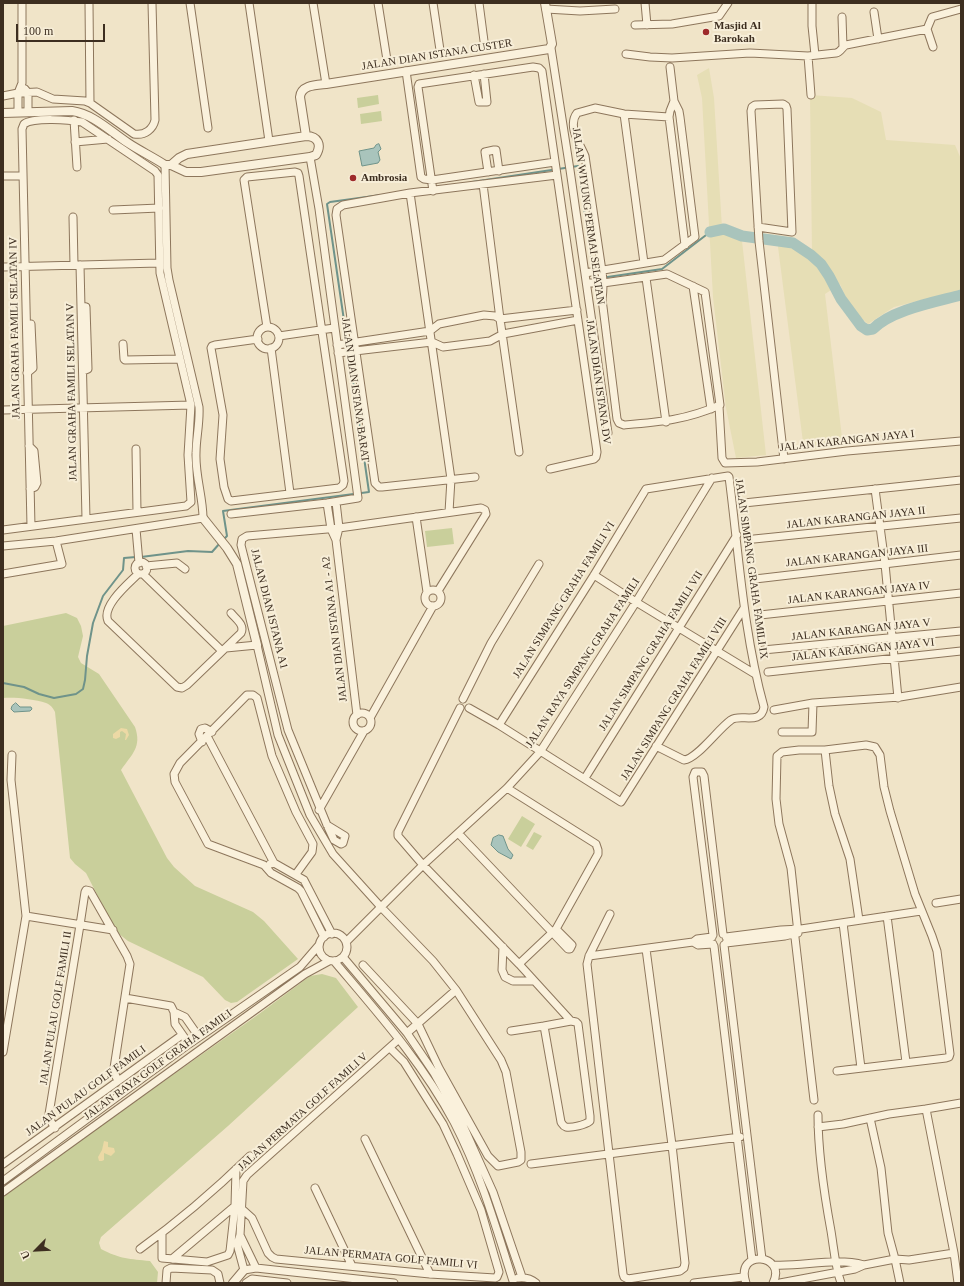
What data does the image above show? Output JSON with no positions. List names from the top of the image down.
{
  "streets": {
    "street": [
      "JALAN DIAN ISTANA CUSTER",
      "JALAN WIYUNG PERMAI SELATAN",
      "JALAN GRAHA FAMILI SELATAN IV",
      "JALAN DIAN ISTANA DV",
      "JALAN DIAN ISTANA BARAT",
      "JALAN GRAHA FAMILI SELATAN V",
      "JALAN KARANGAN JAYA I",
      "JALAN KARANGAN JAYA II",
      "JALAN KARANGAN JAYA III",
      "JALAN SIMPANG GRAHA FAMILI IX",
      "JALAN KARANGAN JAYA IV",
      "JALAN SIMPANG GRAHA FAMILI VI",
      "JALAN DIAN ISTANA A1",
      "JALAN DIAN ISTANA A1 - A2",
      "JALAN KARANGAN JAYA V",
      "JALAN KARANGAN JAYA VI",
      "JALAN SIMPANG GRAHA FAMILI VII",
      "JALAN RAYA SIMPANG GRAHA FAMILI",
      "JALAN SIMPANG GRAHA FAMILI VIII",
      "JALAN PULAU GOLF FAMILI II",
      "JALAN RAYA GOLF GRAHA FAMILI",
      "JALAN PULAU GOLF FAMILI",
      "JALAN PERMATA GOLF FAMILI V",
      "JALAN PERMATA GOLF FAMILI VI"
    ]
  },
  "crossings": [
    ["JALAN DIAN ISTANA CUSTER", "JALAN WIYUNG PERMAI SELATAN"],
    ["JALAN DIAN ISTANA BARAT", "JALAN DIAN ISTANA A1 - A2"],
    ["JALAN SIMPANG GRAHA FAMILI IX", "JALAN SIMPANG GRAHA FAMILI VI"],
    ["JALAN SIMPANG GRAHA FAMILI IX", "JALAN SIMPANG GRAHA FAMILI VII"],
    ["JALAN SIMPANG GRAHA FAMILI IX", "JALAN RAYA SIMPANG GRAHA FAMILI"],
    ["JALAN SIMPANG GRAHA FAMILI IX", "JALAN SIMPANG GRAHA FAMILI VIII"],
    ["JALAN DIAN ISTANA A1", "JALAN DIAN ISTANA A1 - A2"],
    ["JALAN SIMPANG GRAHA FAMILI VII", "JALAN SIMPANG GRAHA FAMILI VIII"],
    ["JALAN RAYA SIMPANG GRAHA FAMILI", "JALAN RAYA GOLF GRAHA FAMILI"],
    ["JALAN PULAU GOLF FAMILI II", "JALAN PULAU GOLF FAMILI"],
    ["JALAN PERMATA GOLF FAMILI V", "JALAN PERMATA GOLF FAMILI VI"]
  ],
  "places": ["Masjid Al Barokah", "Ambrosia"],
  "scale_bar": "100 m",
  "north": "bottom left"
}
